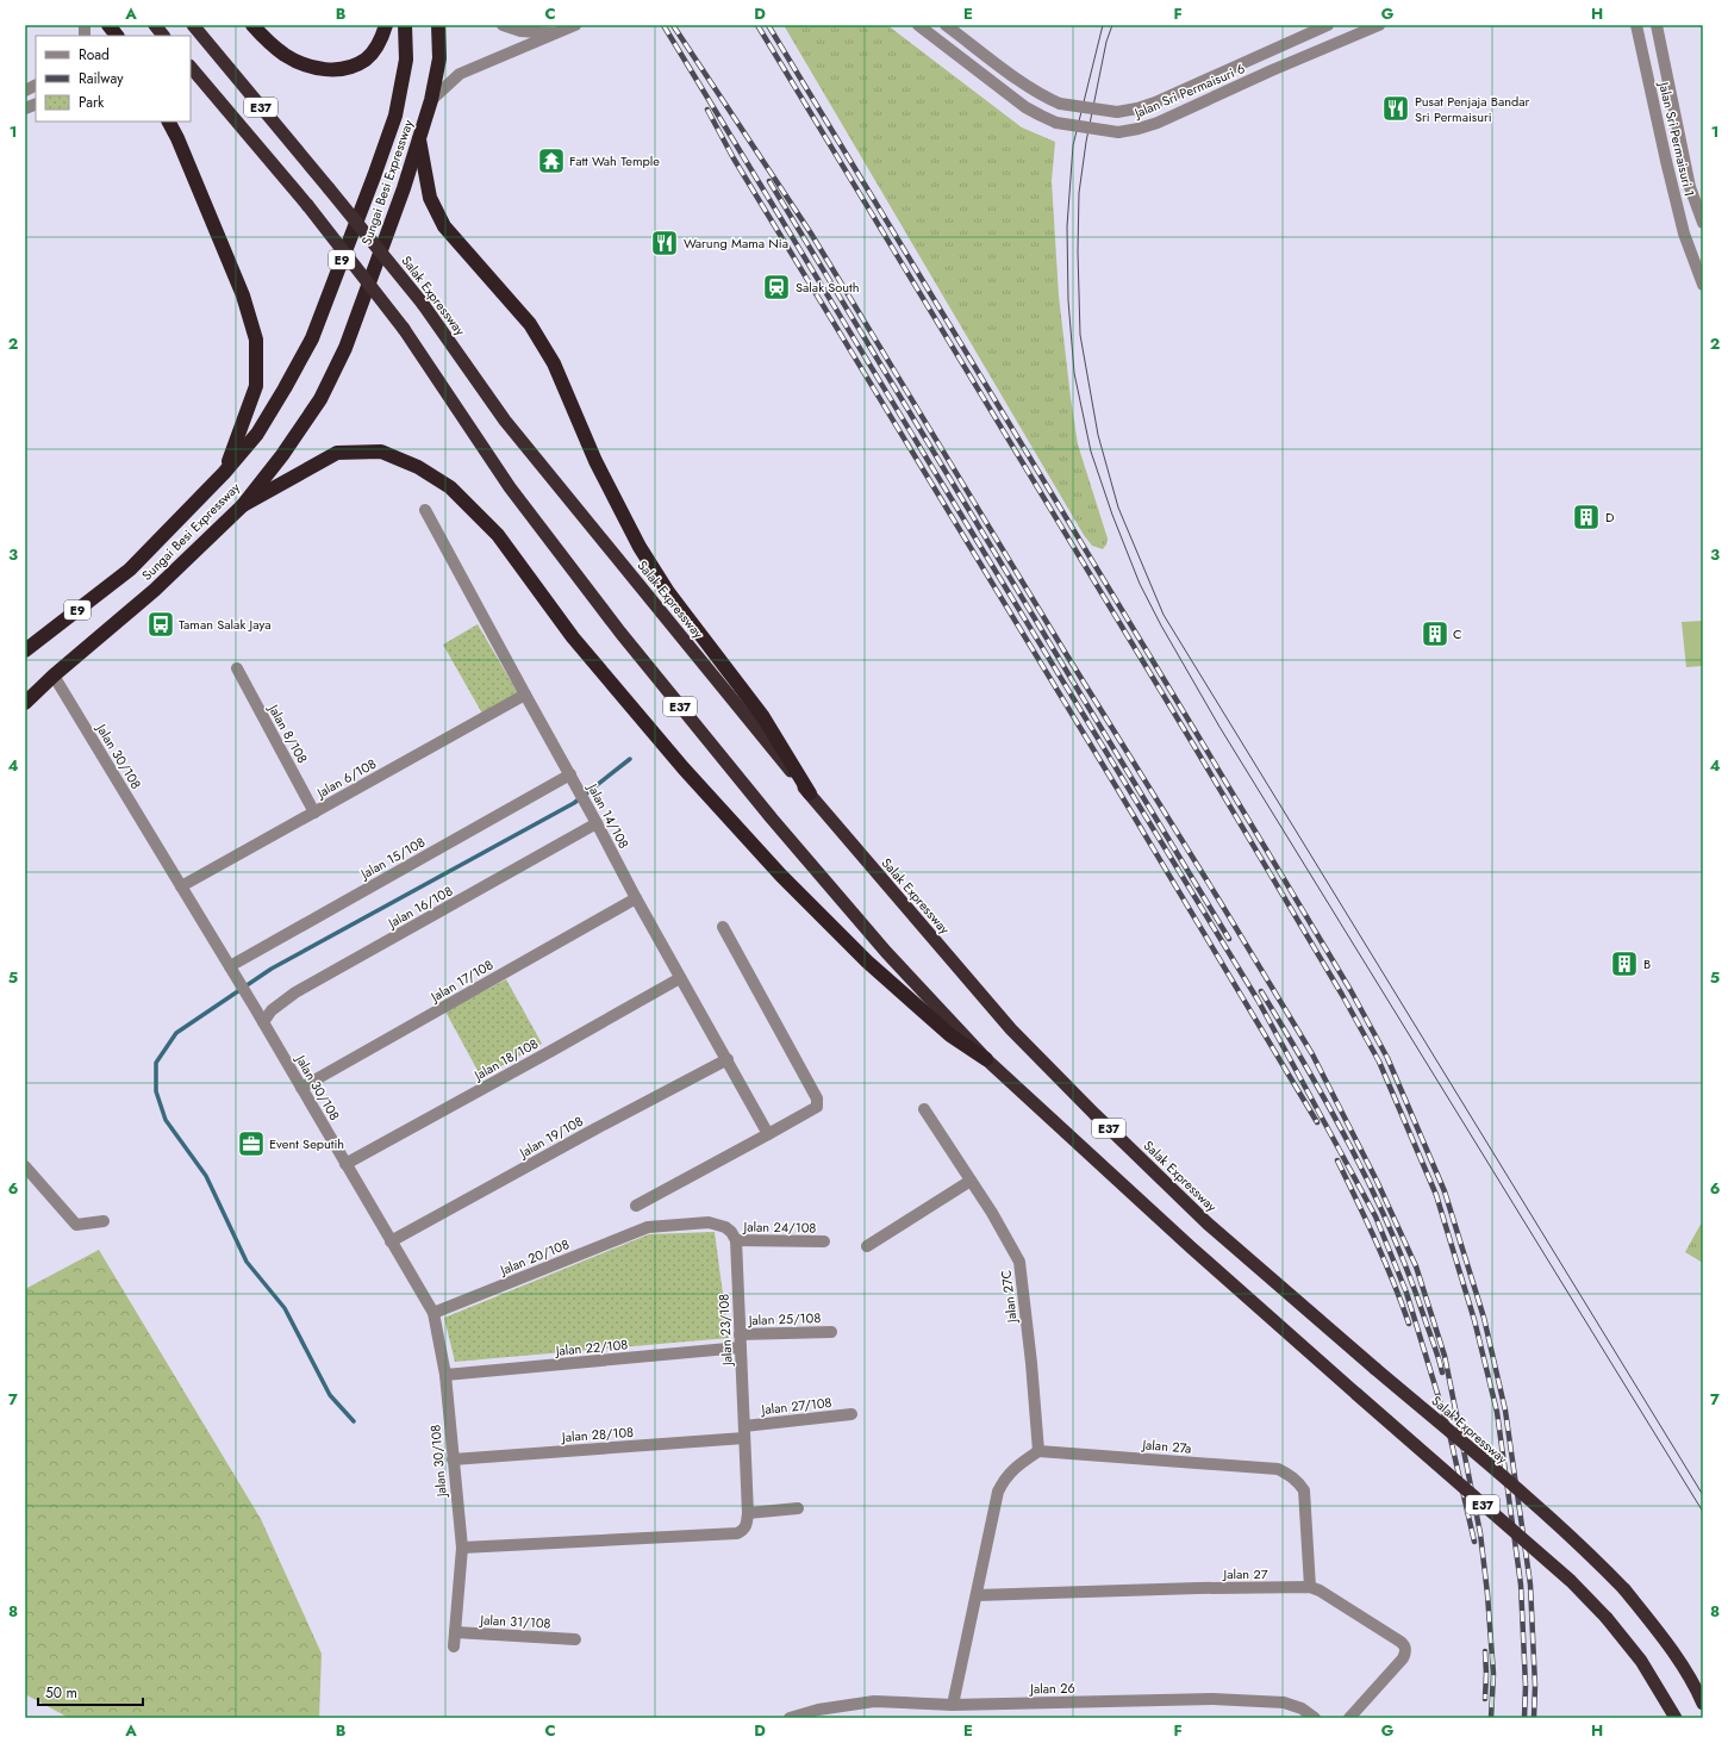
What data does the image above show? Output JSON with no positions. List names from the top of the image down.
{
  "streets": {
    "highway": [
      "E37",
      "Sungai Besi Expressway",
      "E9",
      "Salak Expressway"
    ],
    "street": [
      "Jalan Sri Permaisuri 6",
      "Jalan Sri Permaisuri 1",
      "Jalan 8/108",
      "Jalan 30/108",
      "Jalan 6/108",
      "Jalan 14/108",
      "Jalan 15/108",
      "Jalan 16/108",
      "Jalan 17/108",
      "Jalan 18/108",
      "Jalan 19/108",
      "Jalan 24/108",
      "Jalan 20/108",
      "Jalan 27C",
      "Jalan 25/108",
      "Jalan 23/108",
      "Jalan 22/108",
      "Jalan 27/108",
      "Jalan 28/108",
      "Jalan 27a",
      "Jalan 27",
      "Jalan 31/108",
      "Jalan 26"
    ]
  },
  "crossings": [
    ["Sungai Besi Expressway", "Jalan 30/108"],
    ["Jalan 8/108", "Jalan 6/108"],
    ["Jalan 30/108", "Jalan 6/108"],
    ["Jalan 30/108", "Jalan 15/108"],
    ["Jalan 30/108", "Jalan 16/108"],
    ["Jalan 30/108", "Jalan 17/108"],
    ["Jalan 30/108", "Jalan 18/108"],
    ["Jalan 30/108", "Jalan 19/108"],
    ["Jalan 30/108", "Jalan 20/108"],
    ["Jalan 30/108", "Jalan 22/108"],
    ["Jalan 30/108", "Jalan 28/108"],
    ["Jalan 30/108", "Jalan 31/108"],
    ["Jalan 6/108", "Jalan 14/108"],
    ["Jalan 14/108", "Jalan 15/108"],
    ["Jalan 14/108", "Jalan 16/108"],
    ["Jalan 14/108", "Jalan 17/108"],
    ["Jalan 14/108", "Jalan 18/108"],
    ["Jalan 14/108", "Jalan 19/108"],
    ["Jalan 24/108", "Jalan 20/108"],
    ["Jalan 24/108", "Jalan 23/108"],
    ["Jalan 20/108", "Jalan 23/108"],
    ["Jalan 27C", "Jalan 27a"],
    ["Jalan 25/108", "Jalan 23/108"],
    ["Jalan 23/108", "Jalan 22/108"],
    ["Jalan 23/108", "Jalan 27/108"],
    ["Jalan 23/108", "Jalan 28/108"],
    ["Jalan 27/108", "Jalan 28/108"],
    ["Jalan 27a", "Jalan 27"]
  ],
  "places": {
    "restaurant": ["Pusat Penjaja Bandar Sri Permaisuri", "Warung Mama Nia"],
    "temple": ["Fatt Wah Temple"],
    "station": ["Salak South"],
    "building": ["D", "C", "B"],
    "bus stop": ["Taman Salak Jaya"],
    "office": ["Event Seputih"]
  },
  "legend": ["Road", "Railway", "Park"],
  "scale_bar": "50 m",
  "grid": {
    "columns": [
      "A",
      "B",
      "C",
      "D",
      "E",
      "F",
      "G",
      "H"
    ],
    "rows": [
      "1",
      "2",
      "3",
      "4",
      "5",
      "6",
      "7",
      "8"
    ]
  }
}
